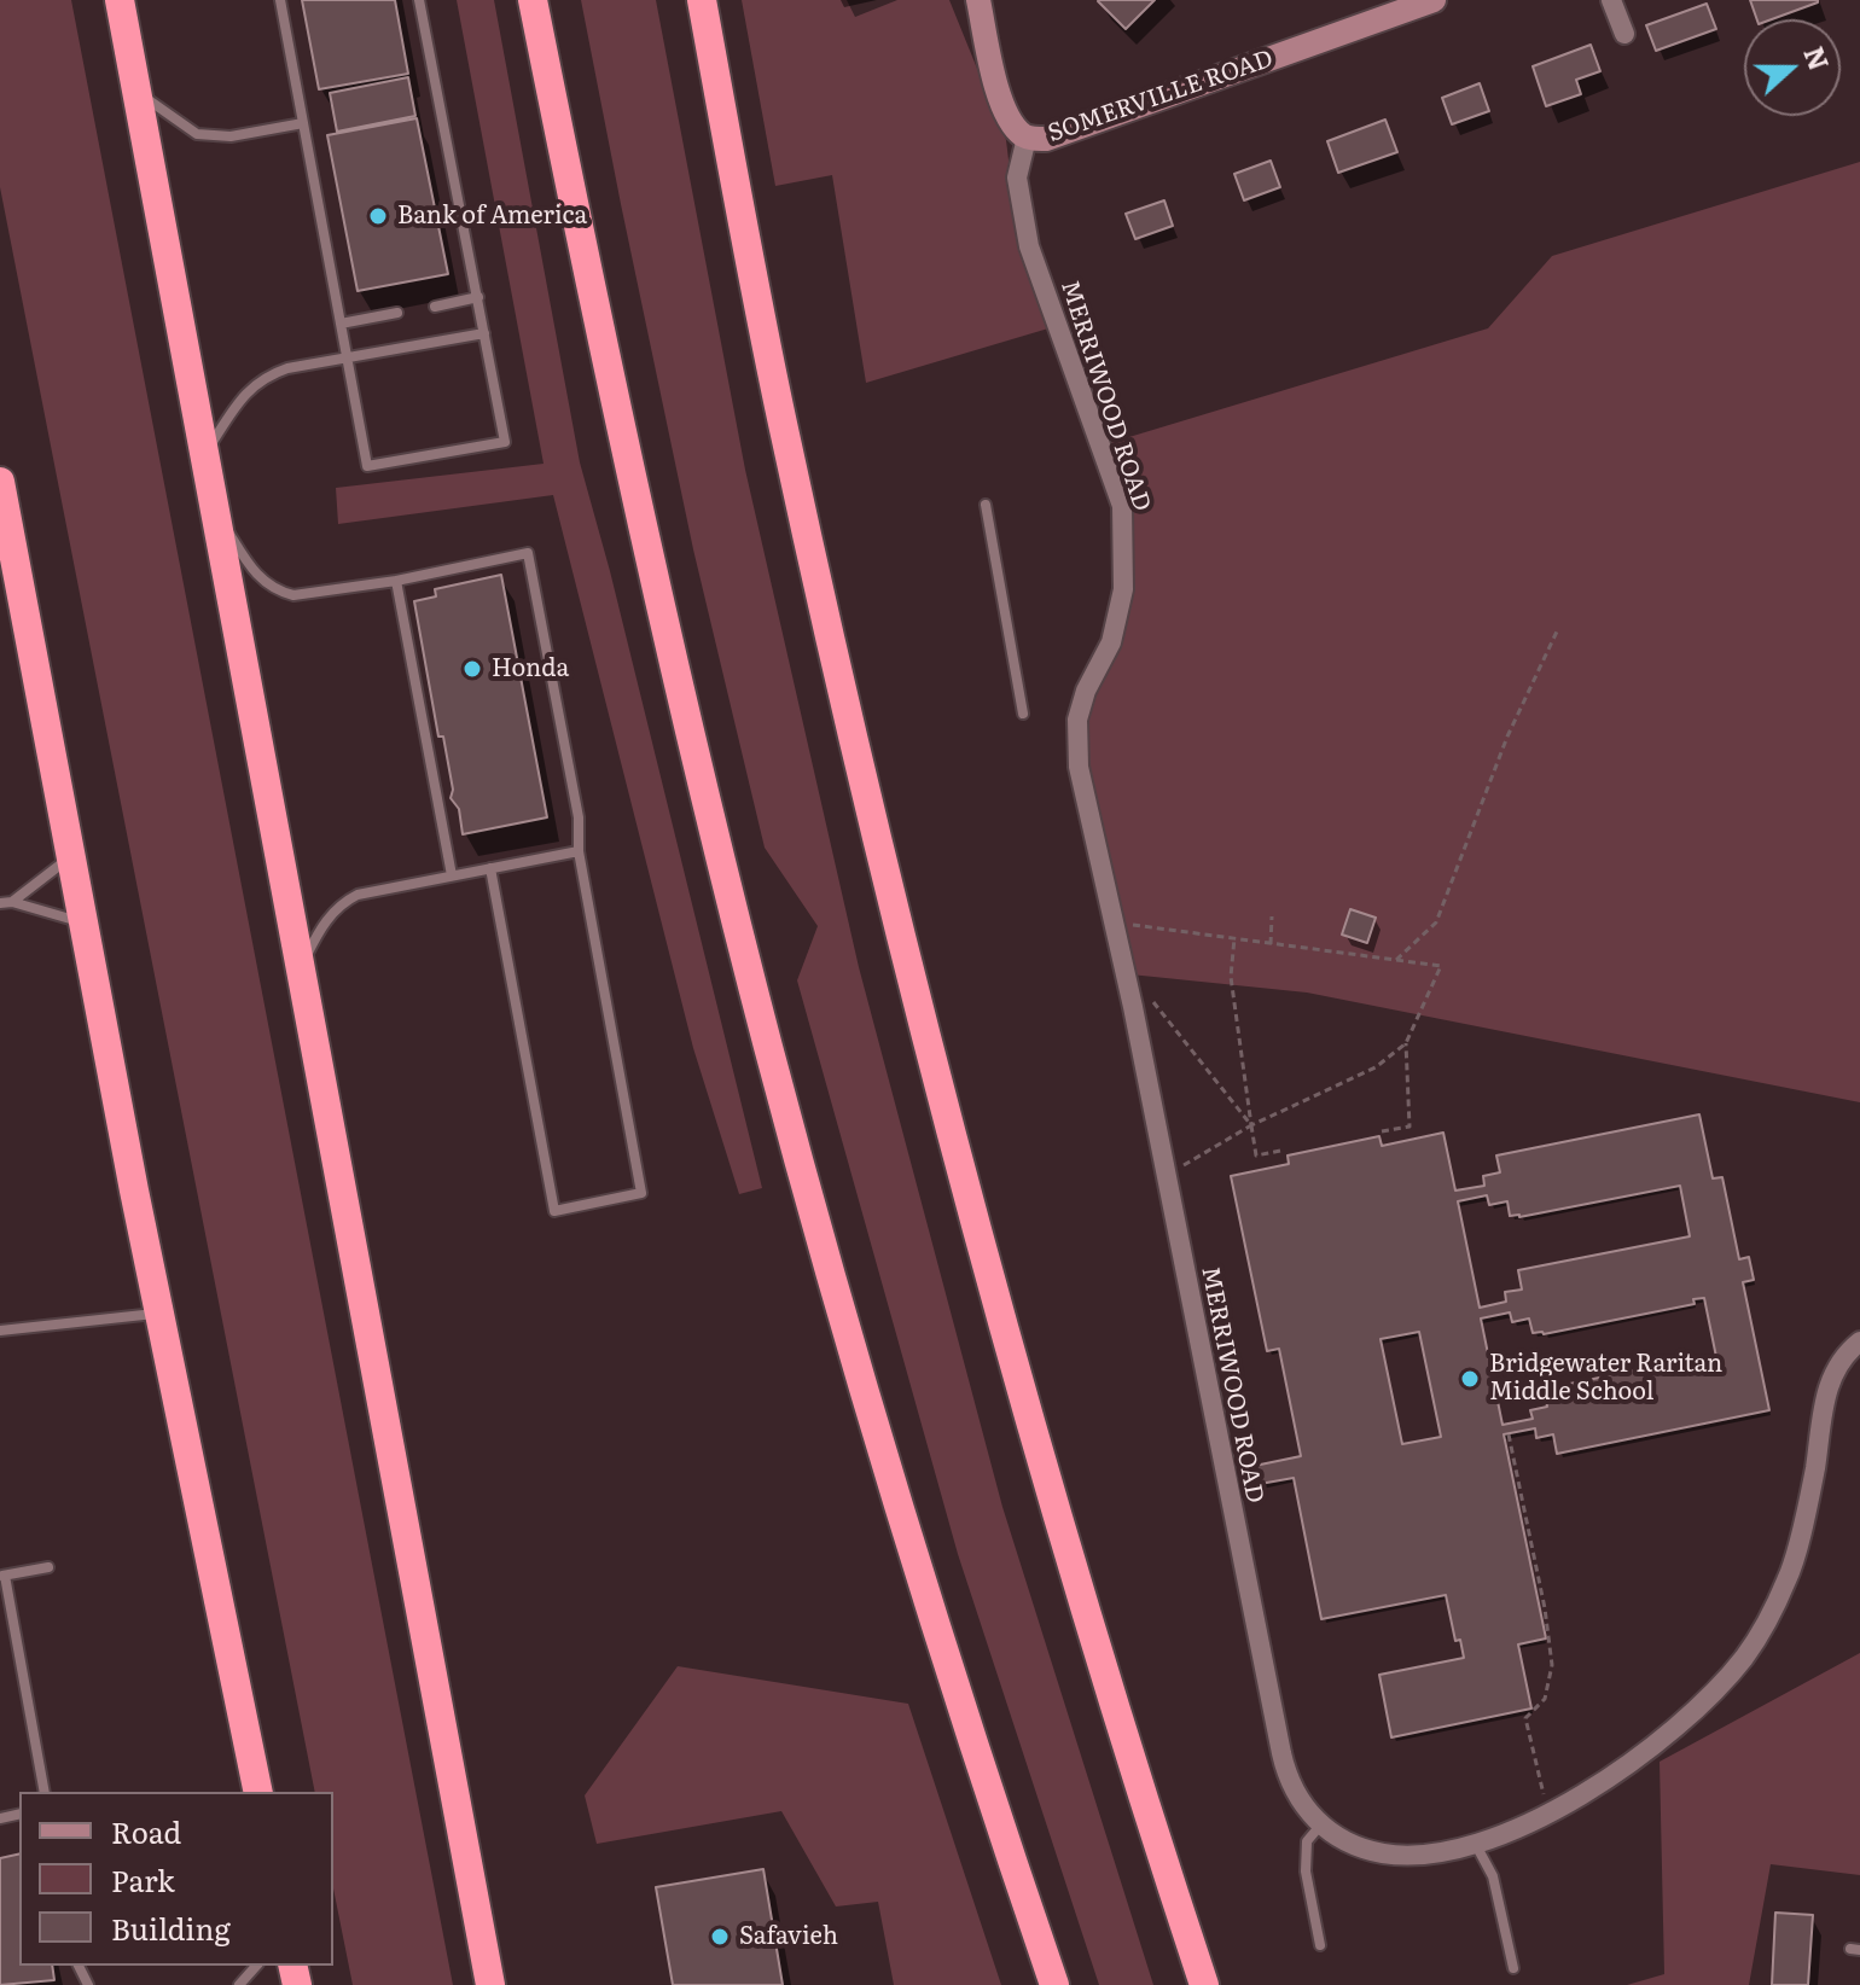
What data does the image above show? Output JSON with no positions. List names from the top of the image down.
{
  "streets": {
    "street": ["SOMERVILLE ROAD", "MERRIWOOD ROAD"]
  },
  "crossings": [
    ["SOMERVILLE ROAD", "MERRIWOOD ROAD"]
  ],
  "places": [
    "Bank of America",
    "Honda",
    "Bridgewater Raritan Middle School",
    "Safavieh"
  ],
  "legend": ["Road", "Park", "Building"],
  "north": "right"
}
